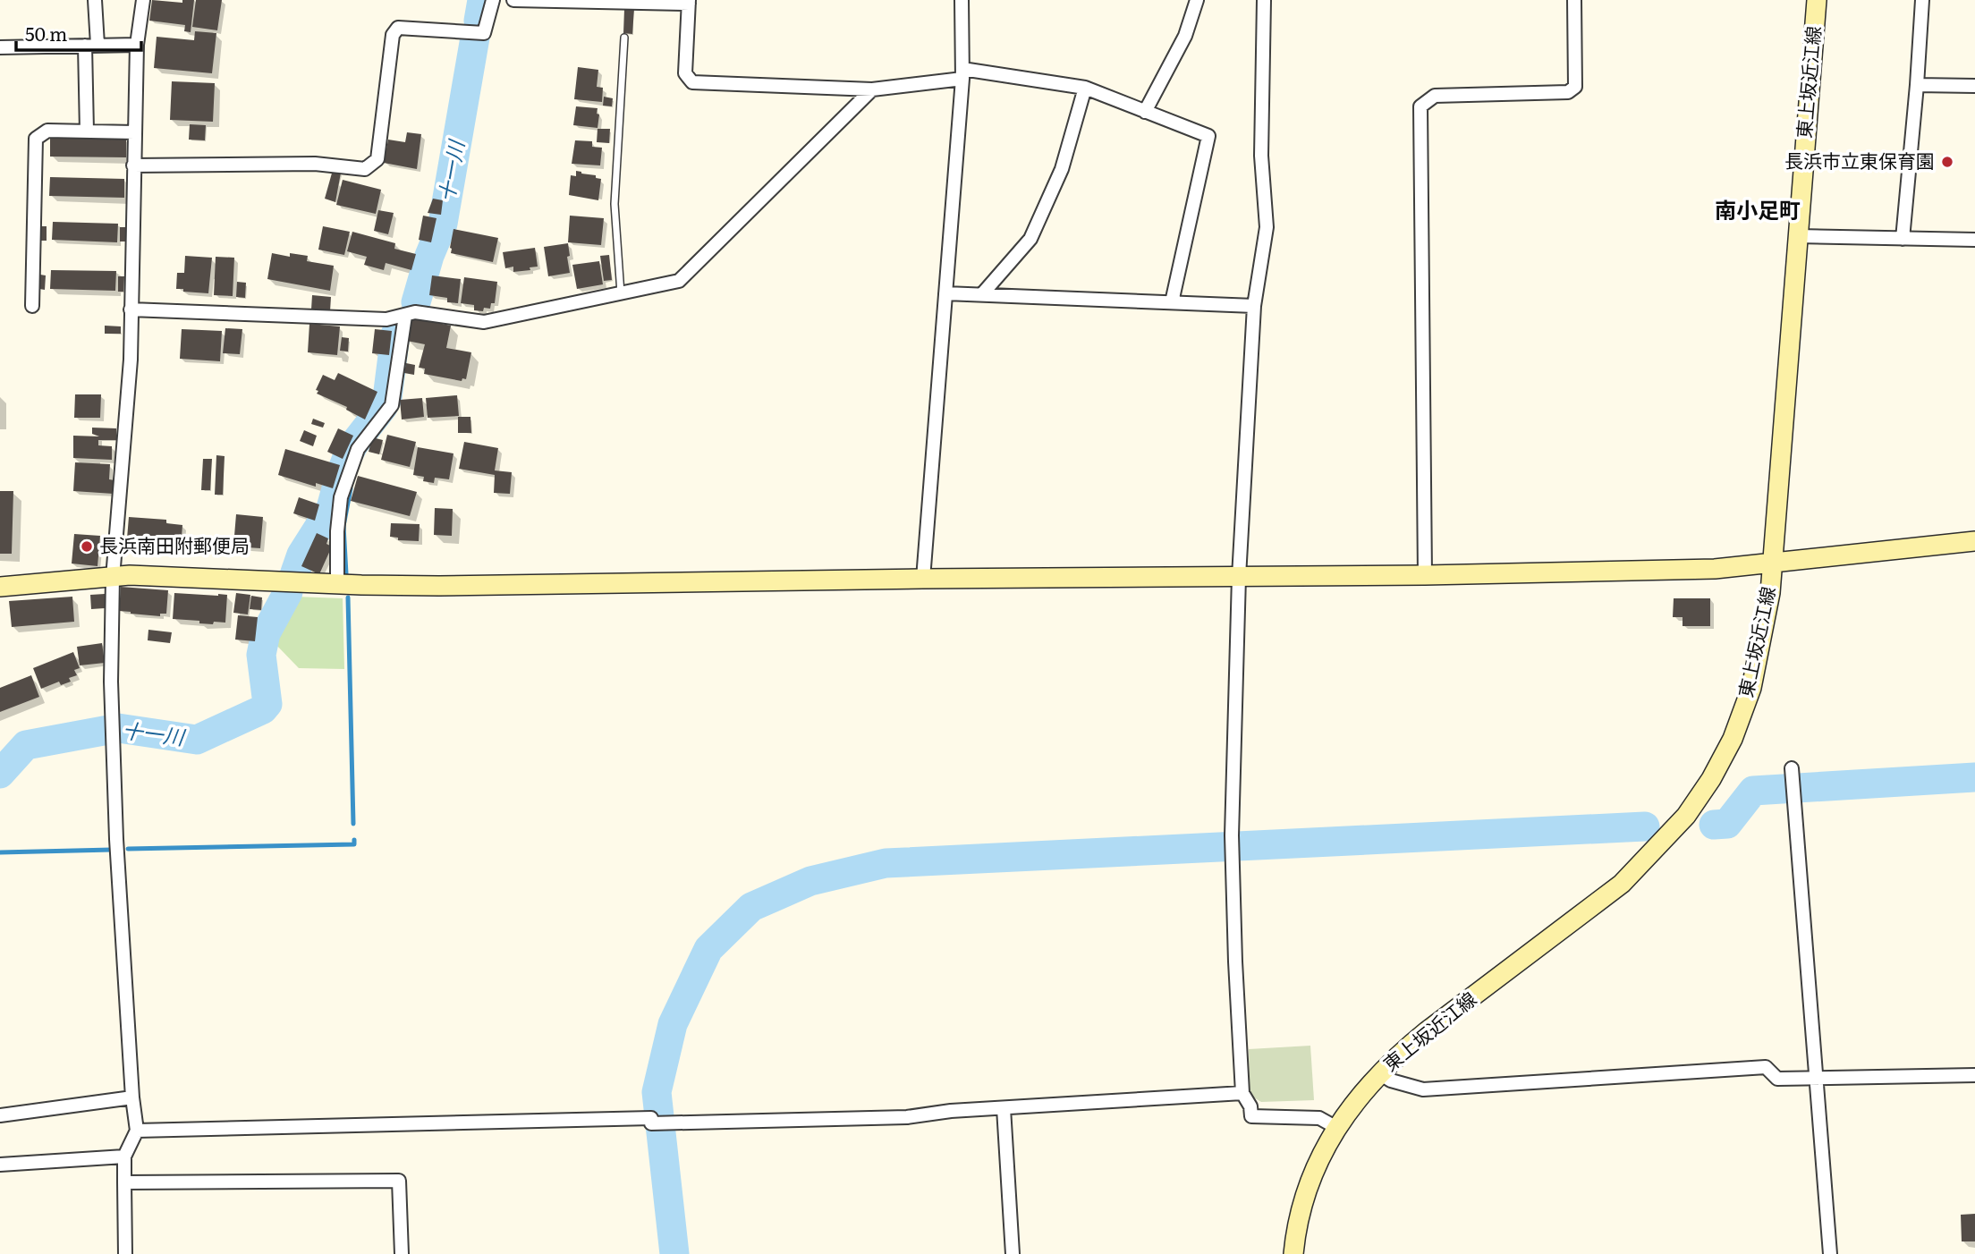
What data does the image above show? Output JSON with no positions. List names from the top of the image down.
{
  "streets": {
    "street": ["東上坂近江線"]
  },
  "districts": ["南小足町"],
  "water": ["十一川"],
  "places": ["長浜市立東保育園", "長浜南田附郵便局"],
  "scale_bar": "50 m"
}
